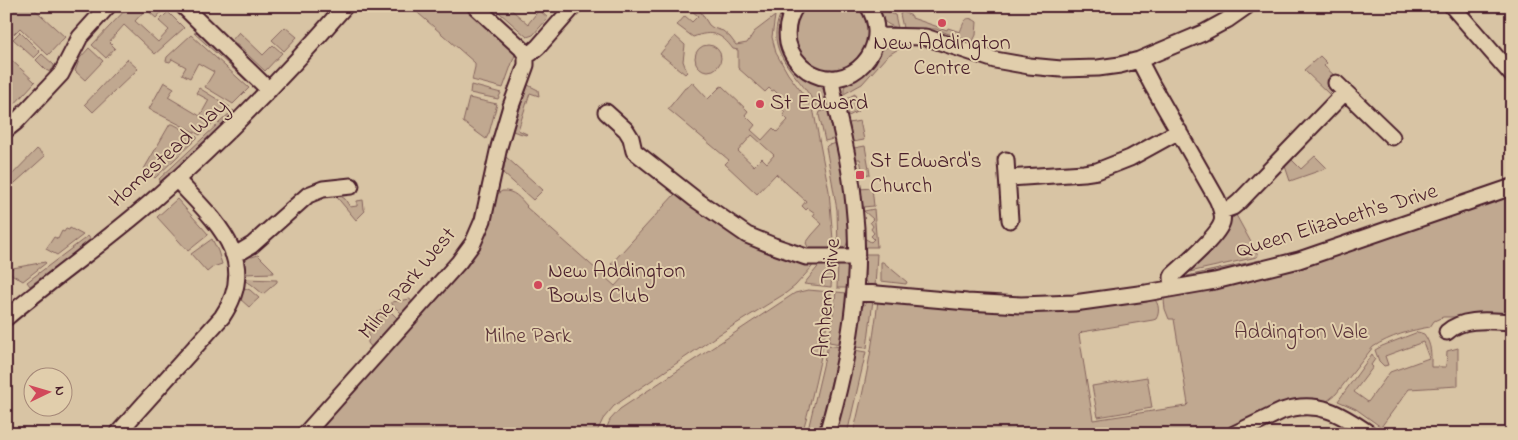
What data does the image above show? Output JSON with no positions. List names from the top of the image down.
{
  "streets": {
    "street": [
      "Homestead Way",
      "Queen Elizabeth's Drive",
      "Milne Park West",
      "Arnhem Drive"
    ]
  },
  "crossings": [
    ["Queen Elizabeth's Drive", "Arnhem Drive"]
  ],
  "parks": ["Addington Vale", "Milne Park"],
  "places": {
    "other": ["New Addington Centre", "St Edward", "New Addington Bowls Club"],
    "transit": ["St Edward's Church"]
  },
  "north": "right"
}
